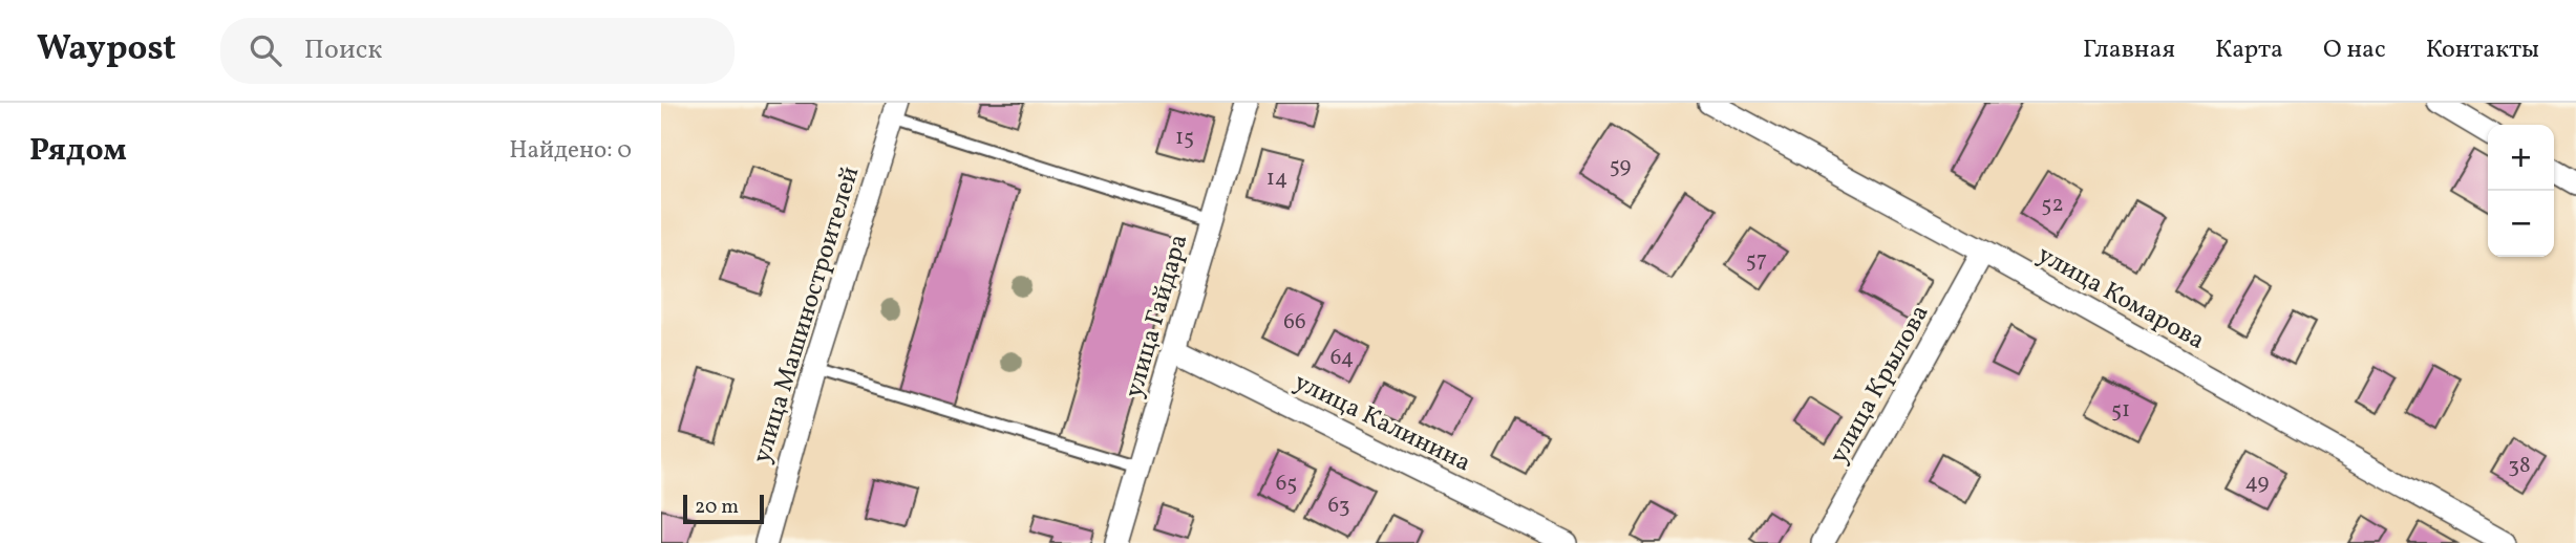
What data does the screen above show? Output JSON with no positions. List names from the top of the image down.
{
  "streets": {
    "street": [
      "улица Комарова",
      "улица Машиностроителей",
      "улица Гайдара",
      "улица Крылова",
      "улица Калинина"
    ]
  },
  "crossings": [
    ["улица Комарова", "улица Крылова"],
    ["улица Гайдара", "улица Калинина"]
  ],
  "house_numbers": [
    "15",
    "59",
    "14",
    "52",
    "57",
    "66",
    "64",
    "51",
    "38",
    "49",
    "65",
    "63"
  ],
  "scale_bar": "20 m",
  "page": {
    "header": "Waypost",
    "search": "Поиск",
    "nav": [
      "Главная",
      "Карта",
      "О нас",
      "Контакты"
    ],
    "heading": ["Рядом", "Найдено: 0"],
    "map_buttons": ["+", "−"],
    "scale": "20 m"
  }
}
